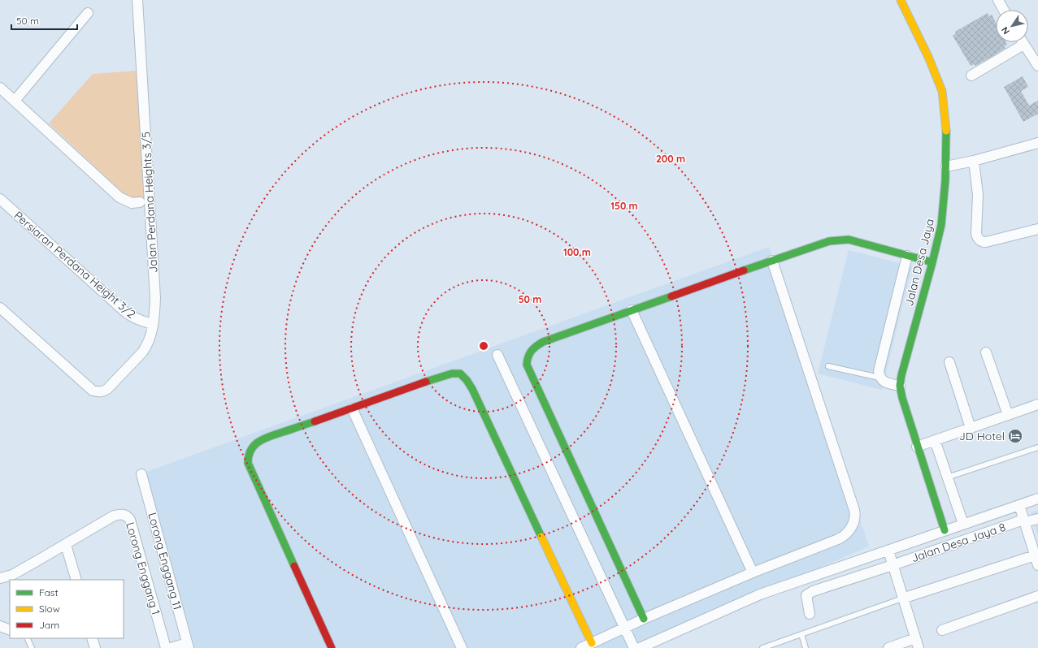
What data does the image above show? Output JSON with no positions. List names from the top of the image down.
{
  "streets": {
    "street": [
      "Jalan Perdana Heights 3/5",
      "Jalan Desa Jaya",
      "Persiaran Perdana Height 3/2",
      "Jalan Desa Jaya 8",
      "Lorong Enggang 11",
      "Lorong Enggang 1"
    ]
  },
  "crossings": [
    ["Jalan Perdana Heights 3/5", "Persiaran Perdana Height 3/2"],
    ["Jalan Desa Jaya", "Jalan Desa Jaya 8"]
  ],
  "places": {
    "hotel": ["JD Hotel"]
  },
  "legend": ["Fast", "Slow", "Jam"],
  "scale_bar": "50 m",
  "north": "bottom left",
  "rings": [
    "200 m",
    "150 m",
    "100 m",
    "50 m"
  ]
}
